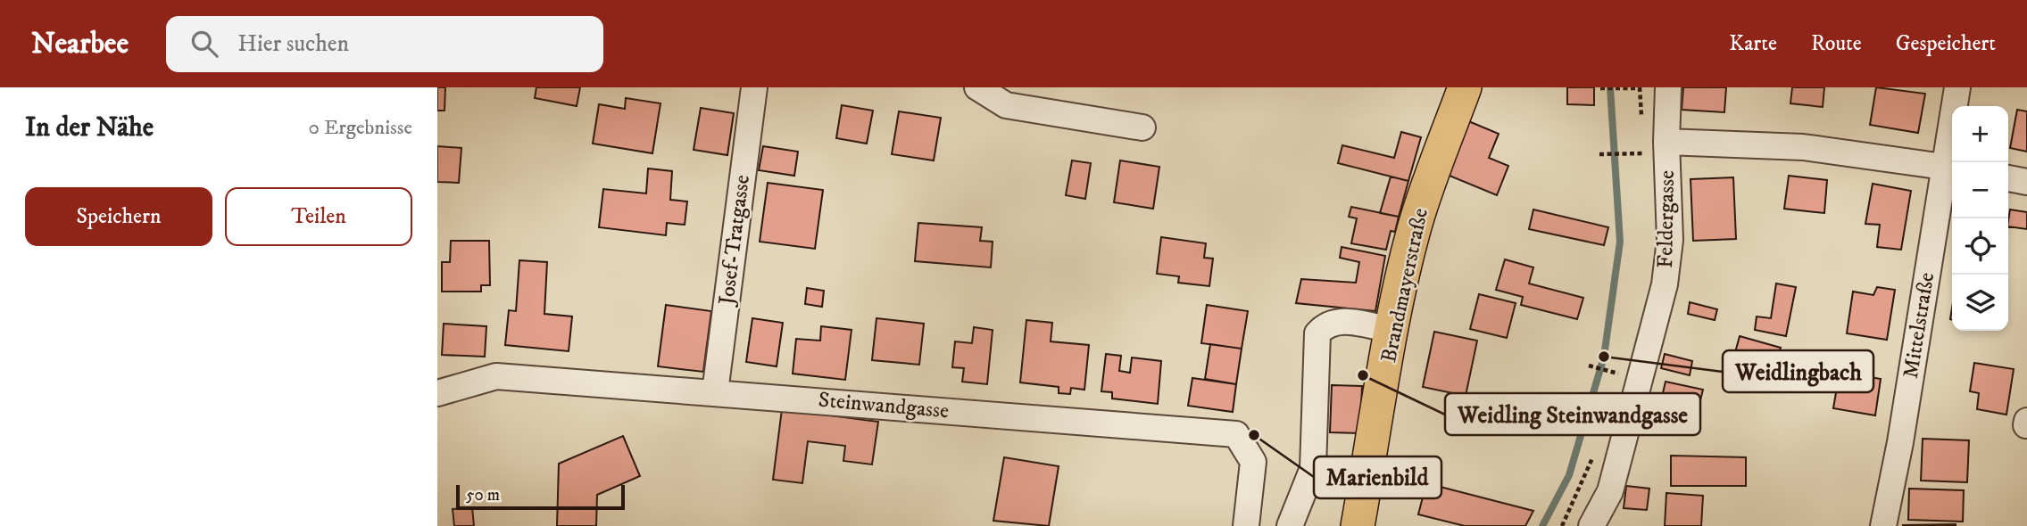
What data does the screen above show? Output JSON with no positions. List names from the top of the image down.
{
  "streets": {
    "main road": ["Brandmayerstraße"],
    "street": [
      "Feldergasse",
      "Josef-Tratgasse",
      "Mittelstraße",
      "Steinwandgasse"
    ]
  },
  "crossings": [
    ["Josef-Tratgasse", "Steinwandgasse"]
  ],
  "places": ["Weidlingbach", "Weidling Steinwandgasse", "Marienbild"],
  "scale_bar": "50 m",
  "page": {
    "header": "Nearbee",
    "search": "Hier suchen",
    "nav": ["Karte", "Route", "Gespeichert"],
    "heading": ["In der Nähe", "0 Ergebnisse"],
    "map_buttons": ["+", "−"],
    "buttons": ["Speichern", "Teilen"],
    "scale": "50 m"
  }
}
